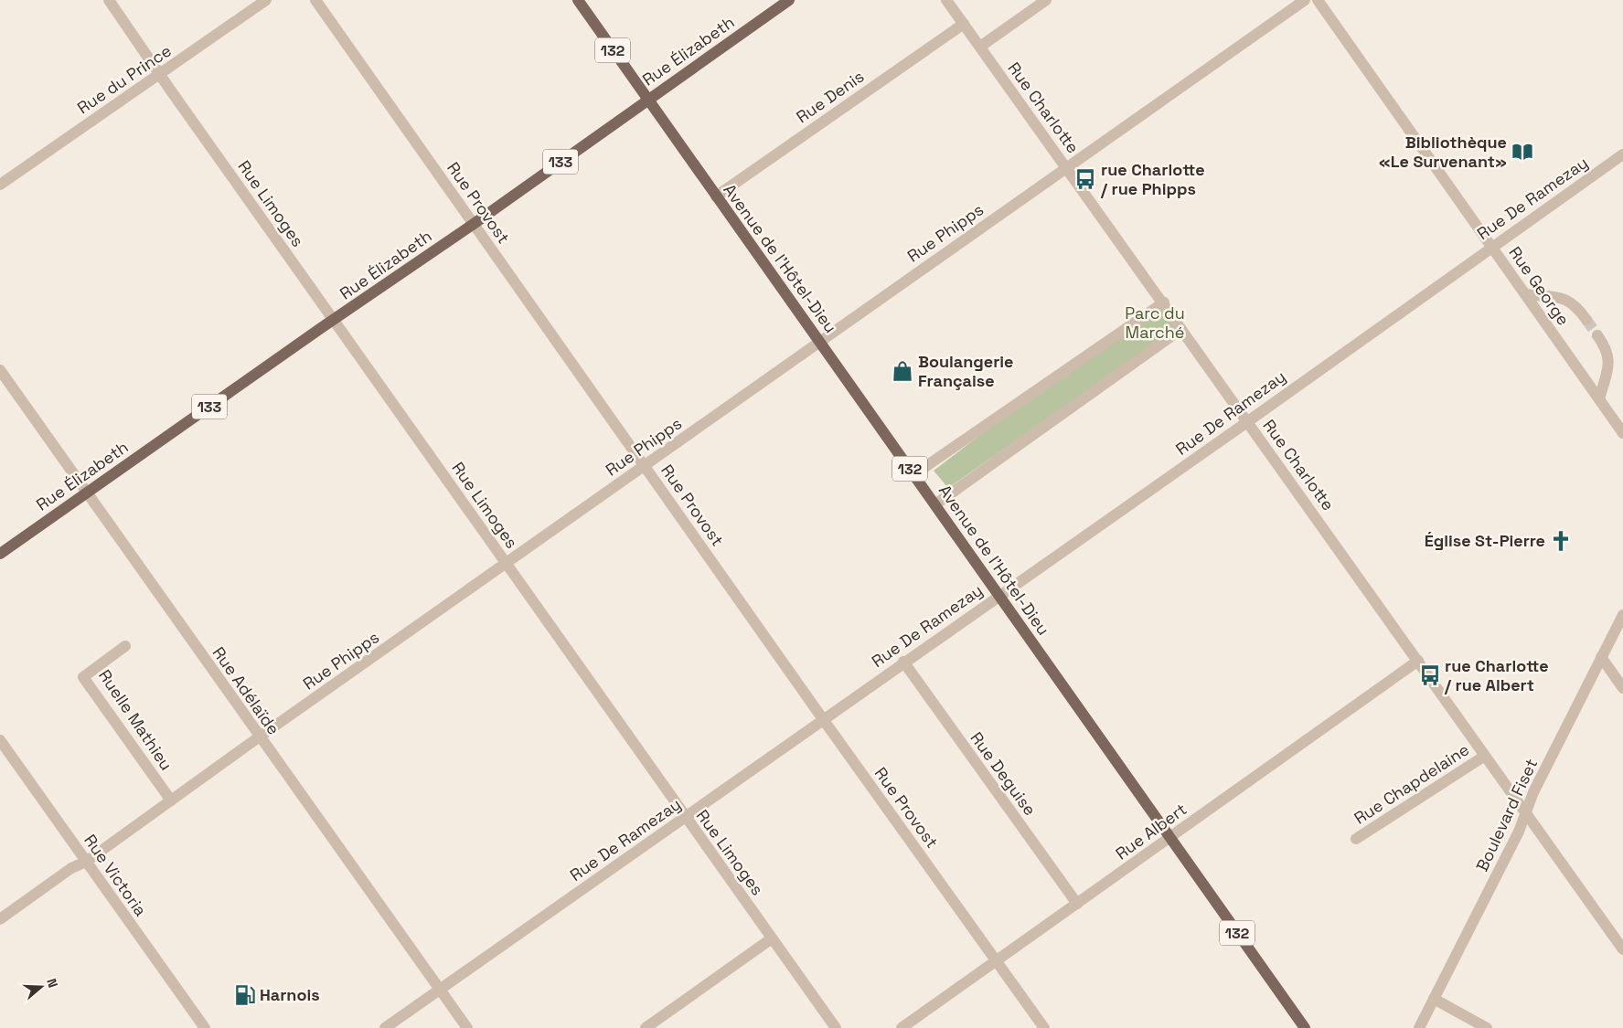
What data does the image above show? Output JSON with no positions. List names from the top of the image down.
{
  "streets": {
    "main road": [
      "132",
      "Rue Élizabeth",
      "133",
      "Avenue de l'Hôtel-Dieu"
    ],
    "street": [
      "Rue du Prince",
      "Rue Denis",
      "Rue Charlotte",
      "Rue De Ramezay",
      "Rue Provost",
      "Rue Limoges",
      "Rue Phipps",
      "Rue George",
      "Rue Adélaïde",
      "Ruelle Mathieu",
      "Rue Deguise",
      "Rue Chapdelaine",
      "Boulevard Fiset",
      "Rue Albert",
      "Rue Victoria"
    ]
  },
  "crossings": [
    ["Rue Élizabeth", "Rue Provost"],
    ["Rue Élizabeth", "Rue Limoges"],
    ["Rue Élizabeth", "Avenue de l'Hôtel-Dieu"],
    ["Rue Élizabeth", "Rue Adélaïde"],
    ["Rue du Prince", "Rue Limoges"],
    ["Rue Denis", "Rue Charlotte"],
    ["Rue Denis", "Avenue de l'Hôtel-Dieu"],
    ["Rue Charlotte", "Rue De Ramezay"],
    ["Rue Charlotte", "Rue Phipps"],
    ["Rue Charlotte", "Rue Chapdelaine"],
    ["Rue Charlotte", "Boulevard Fiset"],
    ["Rue Charlotte", "Rue Albert"],
    ["Rue De Ramezay", "Rue Provost"],
    ["Rue De Ramezay", "Rue Limoges"],
    ["Rue De Ramezay", "Avenue de l'Hôtel-Dieu"],
    ["Rue De Ramezay", "Rue George"],
    ["Rue De Ramezay", "Rue Adélaïde"],
    ["Rue De Ramezay", "Rue Deguise"],
    ["Rue Provost", "Rue Phipps"],
    ["Rue Provost", "Rue Albert"],
    ["Rue Limoges", "Rue Phipps"],
    ["Rue Phipps", "Avenue de l'Hôtel-Dieu"],
    ["Rue Phipps", "Rue Adélaïde"],
    ["Rue Phipps", "Ruelle Mathieu"],
    ["Rue Phipps", "Rue Victoria"],
    ["Avenue de l'Hôtel-Dieu", "Rue Albert"],
    ["Rue Deguise", "Rue Albert"]
  ],
  "parks": ["Parc du Marché"],
  "places": {
    "library": ["Bibliothèque «Le Survenant»"],
    "bus stop": ["rue Charlotte / rue Phipps", "rue Charlotte / rue Albert"],
    "shop": ["Boulangerie Française"],
    "church": ["Église St-Pierre"],
    "fuel station": ["Harnois"]
  },
  "north": "right"
}
